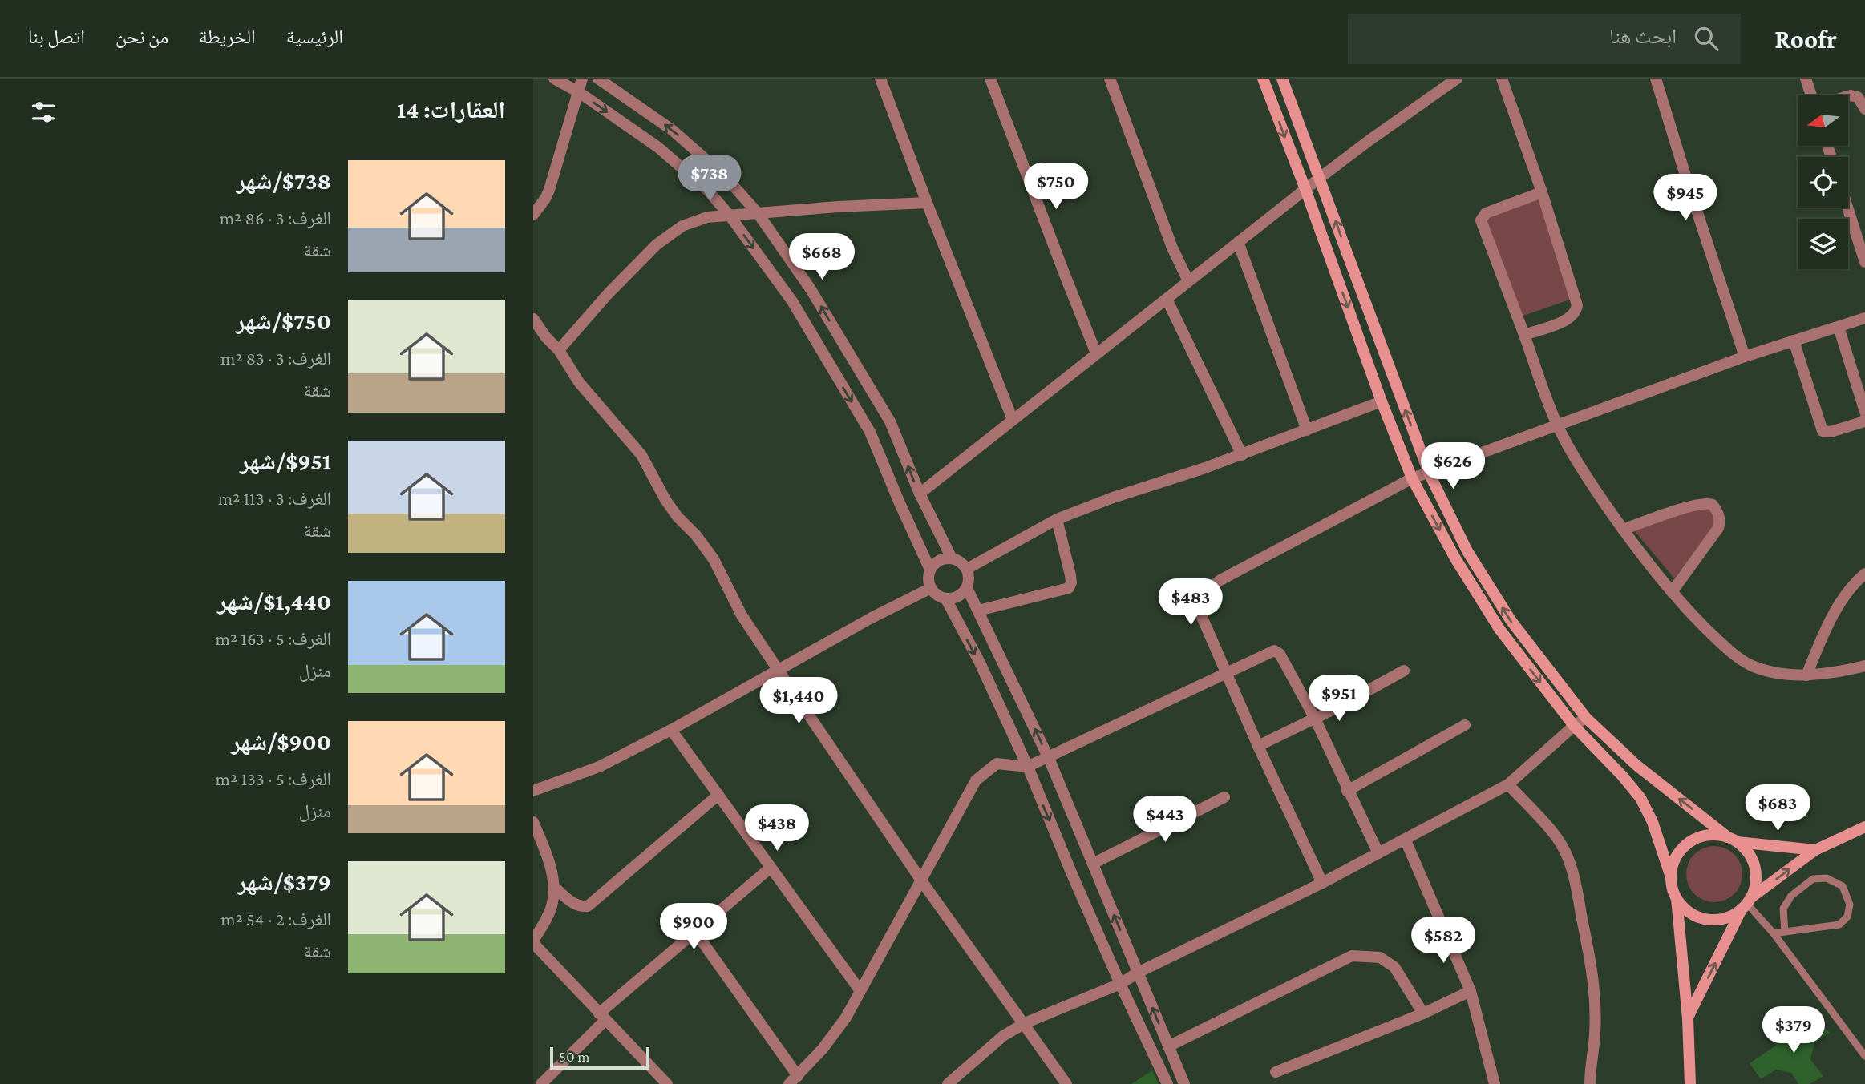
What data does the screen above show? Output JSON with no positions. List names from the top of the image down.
{
  "scale_bar": "50 m",
  "north": "left",
  "page": {
    "header": "Roofr",
    "search": "ابحث هنا",
    "nav": [
      "الرئيسية",
      "الخريطة",
      "من نحن",
      "اتصل بنا"
    ],
    "heading": "العقارات: 14",
    "list": [
      {
        "name": "$738/شهر",
        "note": "الغرف: 3 · 86 m² · شقة"
      },
      {
        "name": "$750/شهر",
        "note": "الغرف: 3 · 83 m² · شقة"
      },
      {
        "name": "$951/شهر",
        "note": "الغرف: 3 · 113 m² · شقة"
      },
      {
        "name": "$1,440/شهر",
        "note": "الغرف: 5 · 163 m² · منزل"
      },
      {
        "name": "$900/شهر",
        "note": "الغرف: 5 · 133 m² · منزل"
      },
      {
        "name": "$379/شهر",
        "note": "الغرف: 2 · 54 m² · شقة"
      }
    ],
    "price": [
      "$738",
      "$750",
      "$945",
      "$668",
      "$626",
      "$483",
      "$951",
      "$1,440",
      "$683",
      "$443",
      "$438",
      "$900",
      "$582",
      "$379"
    ],
    "scale": "50 m"
  }
}
